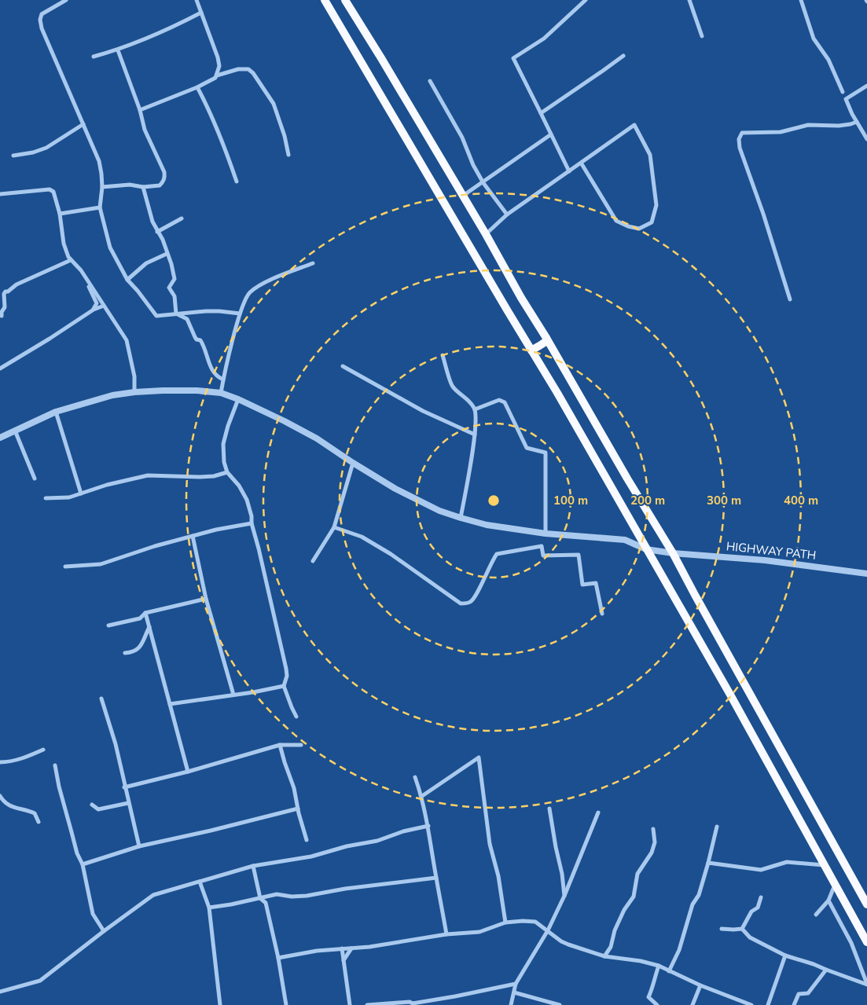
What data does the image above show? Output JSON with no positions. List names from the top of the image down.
{
  "streets": {
    "street": ["HIGHWAY PATH"]
  },
  "rings": [
    "100 m",
    "200 m",
    "300 m",
    "400 m"
  ]
}
